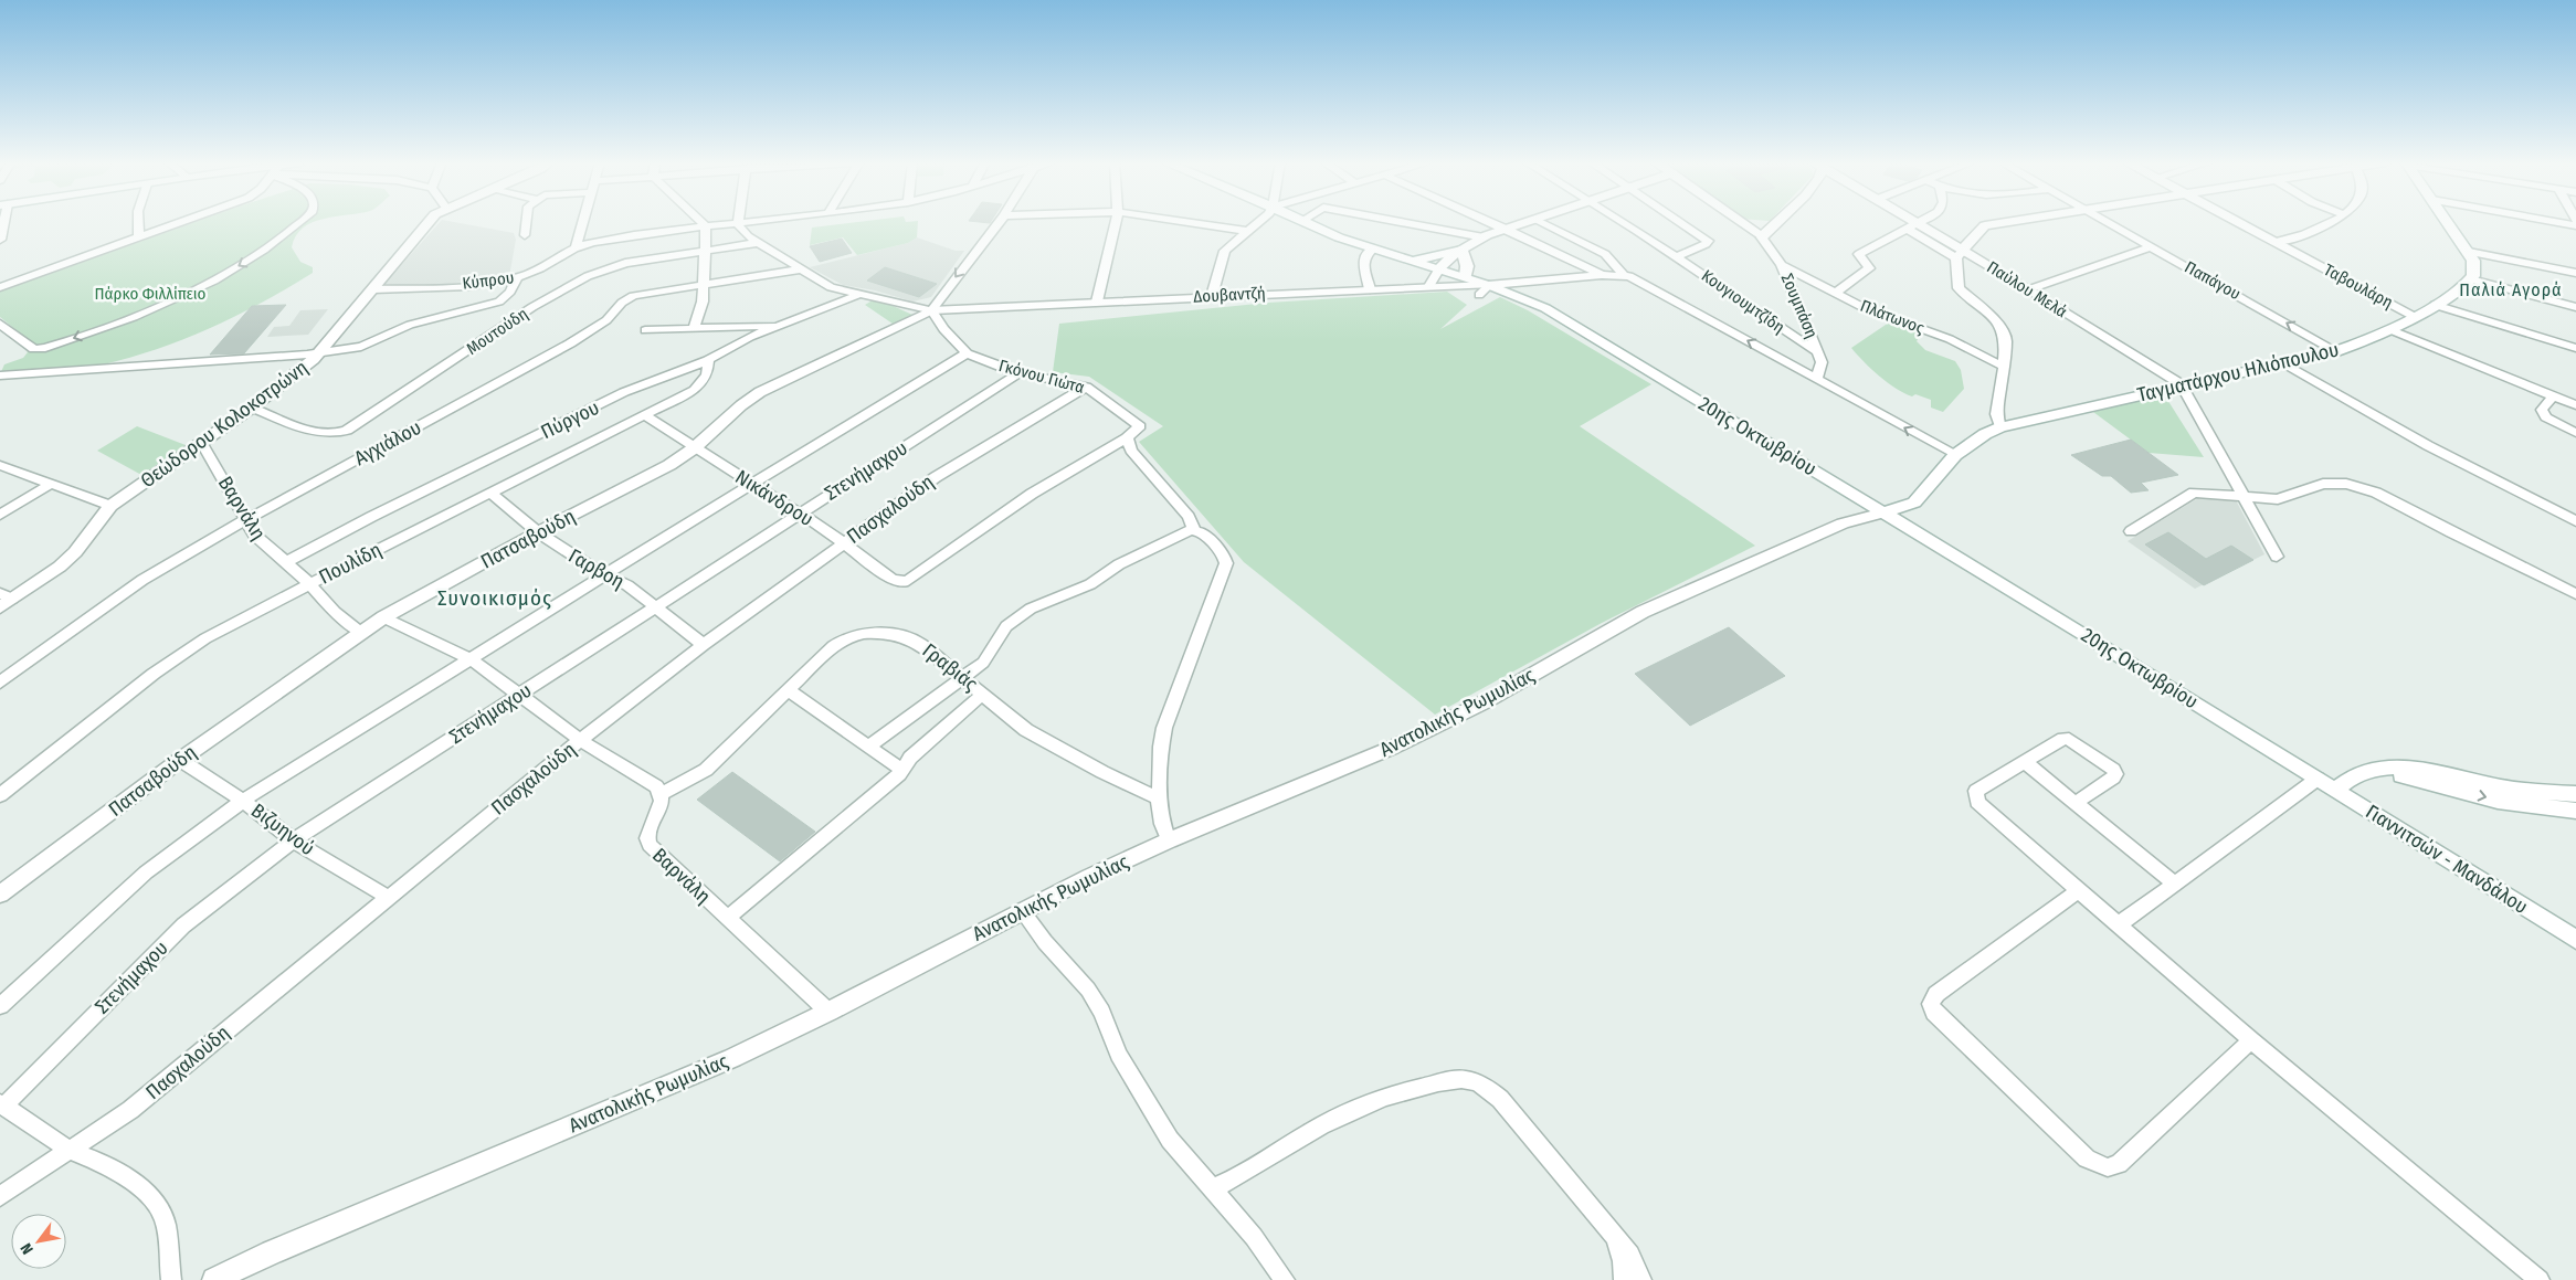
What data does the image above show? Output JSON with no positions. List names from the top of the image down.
{
  "streets": {
    "street": [
      "Κύπρου",
      "Παπάγου",
      "Ταβουλάρη",
      "Παύλου Μελά",
      "Δουβαντζή",
      "Κουγιουμτζίδη",
      "Σουμπάση",
      "Πλάτωνος",
      "Μουτούδη",
      "Ταγματάρχου Ηλιόπουλου",
      "Γκόνου Γιώτα",
      "Πύργου",
      "Θεώδορου Κολοκοτρώνη",
      "20ης Οκτωβρίου",
      "Αγχιάλου",
      "Στενήμαχου",
      "Νικάνδρου",
      "Βαρνάλη",
      "Πασχαλούδη",
      "Πατσαβούδη",
      "Πουλίδη",
      "Γαρβοη",
      "Γραβιάς",
      "Ανατολικής Ρωμυλίας",
      "Βιζυηνού",
      "Γιαννιτσών - Μανδάλου"
    ]
  },
  "crossings": [
    ["Κύπρου", "Θεώδορου Κολοκοτρώνη"],
    ["Παπάγου", "Ταγματάρχου Ηλιόπουλου"],
    ["Ταβουλάρη", "Ταγματάρχου Ηλιόπουλου"],
    ["Παύλου Μελά", "Ταγματάρχου Ηλιόπουλου"],
    ["Δουβαντζή", "20ης Οκτωβρίου"],
    ["Δουβαντζή", "Πατσαβούδη"],
    ["Κουγιουμτζίδη", "Σουμπάση"],
    ["Σουμπάση", "Πλάτωνος"],
    ["Μουτούδη", "Θεώδορου Κολοκοτρώνη"],
    ["Ταγματάρχου Ηλιόπουλου", "20ης Οκτωβρίου"],
    ["Ταγματάρχου Ηλιόπουλου", "Ανατολικής Ρωμυλίας"],
    ["Γκόνου Γιώτα", "Στενήμαχου"],
    ["Γκόνου Γιώτα", "Νικάνδρου"],
    ["Γκόνου Γιώτα", "Πασχαλούδη"],
    ["Γκόνου Γιώτα", "Πατσαβούδη"],
    ["Πύργου", "Βαρνάλη"],
    ["Πύργου", "Πουλίδη"],
    ["Θεώδορου Κολοκοτρώνη", "Βαρνάλη"],
    ["20ης Οκτωβρίου", "Ανατολικής Ρωμυλίας"],
    ["20ης Οκτωβρίου", "Γιαννιτσών - Μανδάλου"],
    ["Αγχιάλου", "Βαρνάλη"],
    ["Στενήμαχου", "Νικάνδρου"],
    ["Στενήμαχου", "Γαρβοη"],
    ["Στενήμαχου", "Βιζυηνού"],
    ["Νικάνδρου", "Πασχαλούδη"],
    ["Νικάνδρου", "Πατσαβούδη"],
    ["Νικάνδρου", "Πουλίδη"],
    ["Βαρνάλη", "Πατσαβούδη"],
    ["Βαρνάλη", "Πουλίδη"],
    ["Βαρνάλη", "Γραβιάς"],
    ["Βαρνάλη", "Ανατολικής Ρωμυλίας"],
    ["Πασχαλούδη", "Γαρβοη"],
    ["Πασχαλούδη", "Βιζυηνού"],
    ["Πατσαβούδη", "Γαρβοη"],
    ["Πατσαβούδη", "Βιζυηνού"],
    ["Πουλίδη", "Γαρβοη"]
  ],
  "one_way": ["Παπάγου"],
  "districts": ["Παλιά Αγορά", "Συνοικισμός"],
  "parks": ["Πάρκο Φιλλίπειο"],
  "north": "bottom left"
}
